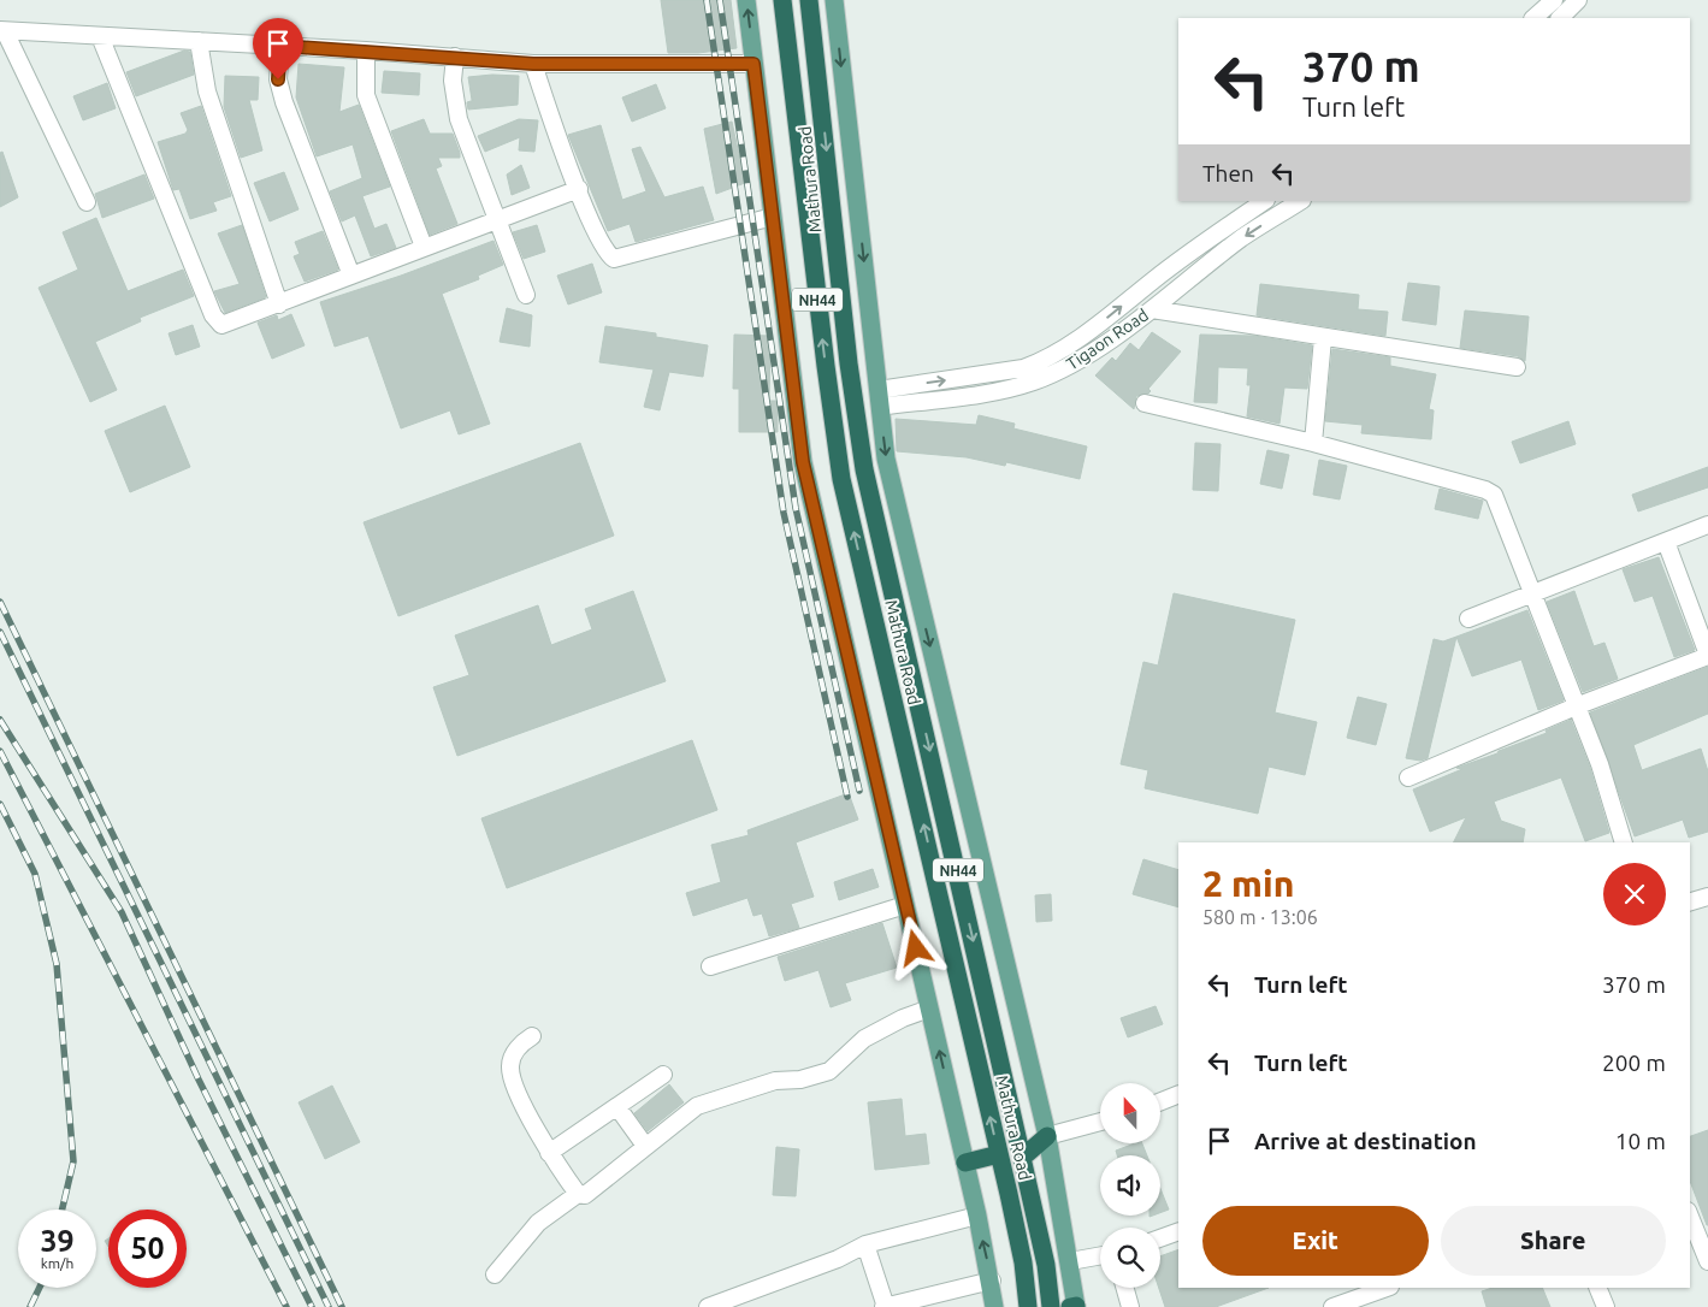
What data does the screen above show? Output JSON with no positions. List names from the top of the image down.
{
  "streets": {
    "highway": ["Mathura Road", "NH44"],
    "street": ["Tigaon Road"]
  },
  "north": "top",
  "page": {
    "turn": ["370 m", "Turn left"],
    "then": "Then",
    "heading": ["2 min", "580 m · 13:06"],
    "list": [
      {
        "name": "Turn left",
        "value": "370 m"
      },
      {
        "name": "Turn left",
        "value": "200 m"
      },
      {
        "name": "Arrive at destination",
        "value": "10 m"
      }
    ],
    "buttons": ["Exit", "Share"],
    "speed": "39 km/h",
    "limit": "50"
  }
}
